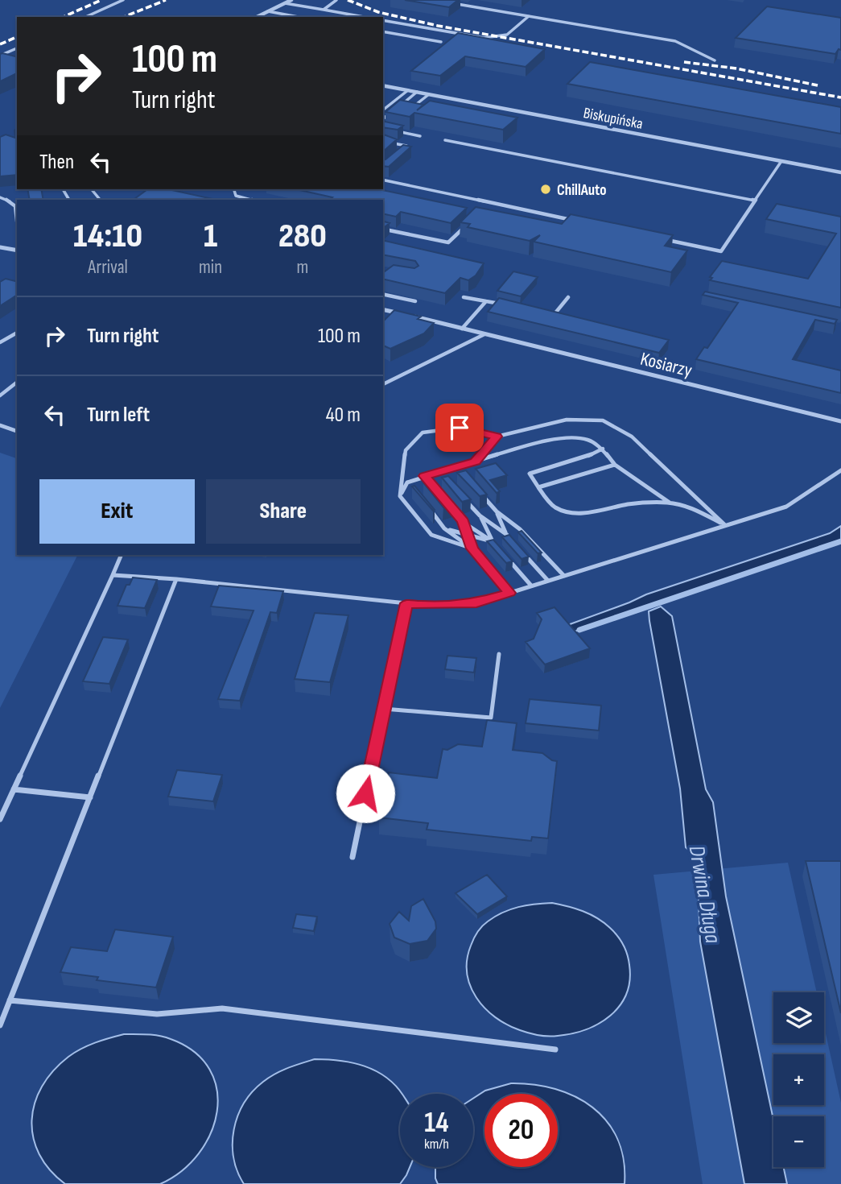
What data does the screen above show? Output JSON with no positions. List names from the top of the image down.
{
  "streets": {
    "street": ["Biskupińska", "Kosiarzy"]
  },
  "water": ["Drwina Długa"],
  "places": ["ChillAuto"],
  "page": {
    "turn": ["100 m", "Turn right"],
    "then": "Then",
    "eta": [
      "14:10",
      "Arrival",
      "1",
      "min",
      "280",
      "m"
    ],
    "list": [
      {
        "name": "Turn right",
        "value": "100 m"
      },
      {
        "name": "Turn left",
        "value": "40 m"
      }
    ],
    "buttons": ["Exit", "Share"],
    "map_buttons": ["+", "−"],
    "speed": "14 km/h",
    "limit": "20"
  }
}
